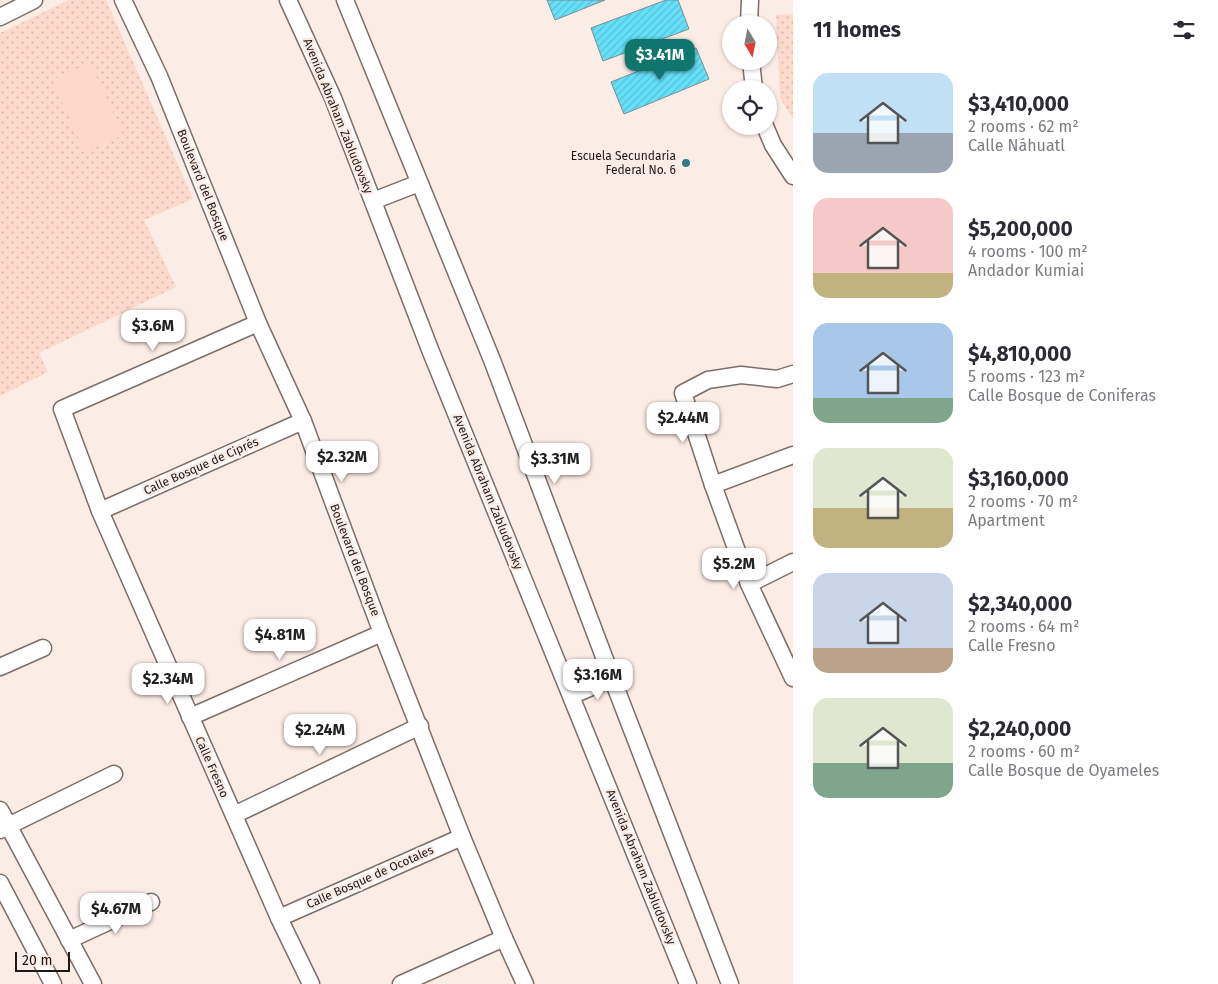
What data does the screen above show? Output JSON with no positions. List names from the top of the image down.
{
  "streets": {
    "street": [
      "Avenida Abraham Zabludovsky",
      "Boulevard del Bosque",
      "Calle Bosque de Ciprés",
      "Calle Fresno",
      "Calle Bosque de Ocotales"
    ]
  },
  "crossings": [
    ["Boulevard del Bosque", "Calle Bosque de Ciprés"],
    ["Boulevard del Bosque", "Calle Fresno"],
    ["Boulevard del Bosque", "Calle Bosque de Ocotales"],
    ["Calle Bosque de Ciprés", "Calle Fresno"],
    ["Calle Fresno", "Calle Bosque de Ocotales"]
  ],
  "places": ["Escuela Secundaria Federal No. 6"],
  "scale_bar": "20 m",
  "north": "bottom",
  "page": {
    "heading": "11 homes",
    "price": [
      "$3.41M",
      "$3.6M",
      "$2.44M",
      "$2.32M",
      "$3.31M",
      "$5.2M",
      "$4.81M",
      "$3.16M",
      "$2.34M",
      "$2.24M",
      "$4.67M"
    ],
    "list": [
      {
        "name": "$3,410,000",
        "note": "2 rooms · 62 m² · Calle Náhuatl"
      },
      {
        "name": "$5,200,000",
        "note": "4 rooms · 100 m² · Andador Kumiai"
      },
      {
        "name": "$4,810,000",
        "note": "5 rooms · 123 m² · Calle Bosque de Coniferas"
      },
      {
        "name": "$3,160,000",
        "note": "2 rooms · 70 m² · Apartment"
      },
      {
        "name": "$2,340,000",
        "note": "2 rooms · 64 m² · Calle Fresno"
      },
      {
        "name": "$2,240,000",
        "note": "2 rooms · 60 m² · Calle Bosque de Oyameles"
      }
    ],
    "scale": "20 m"
  }
}
